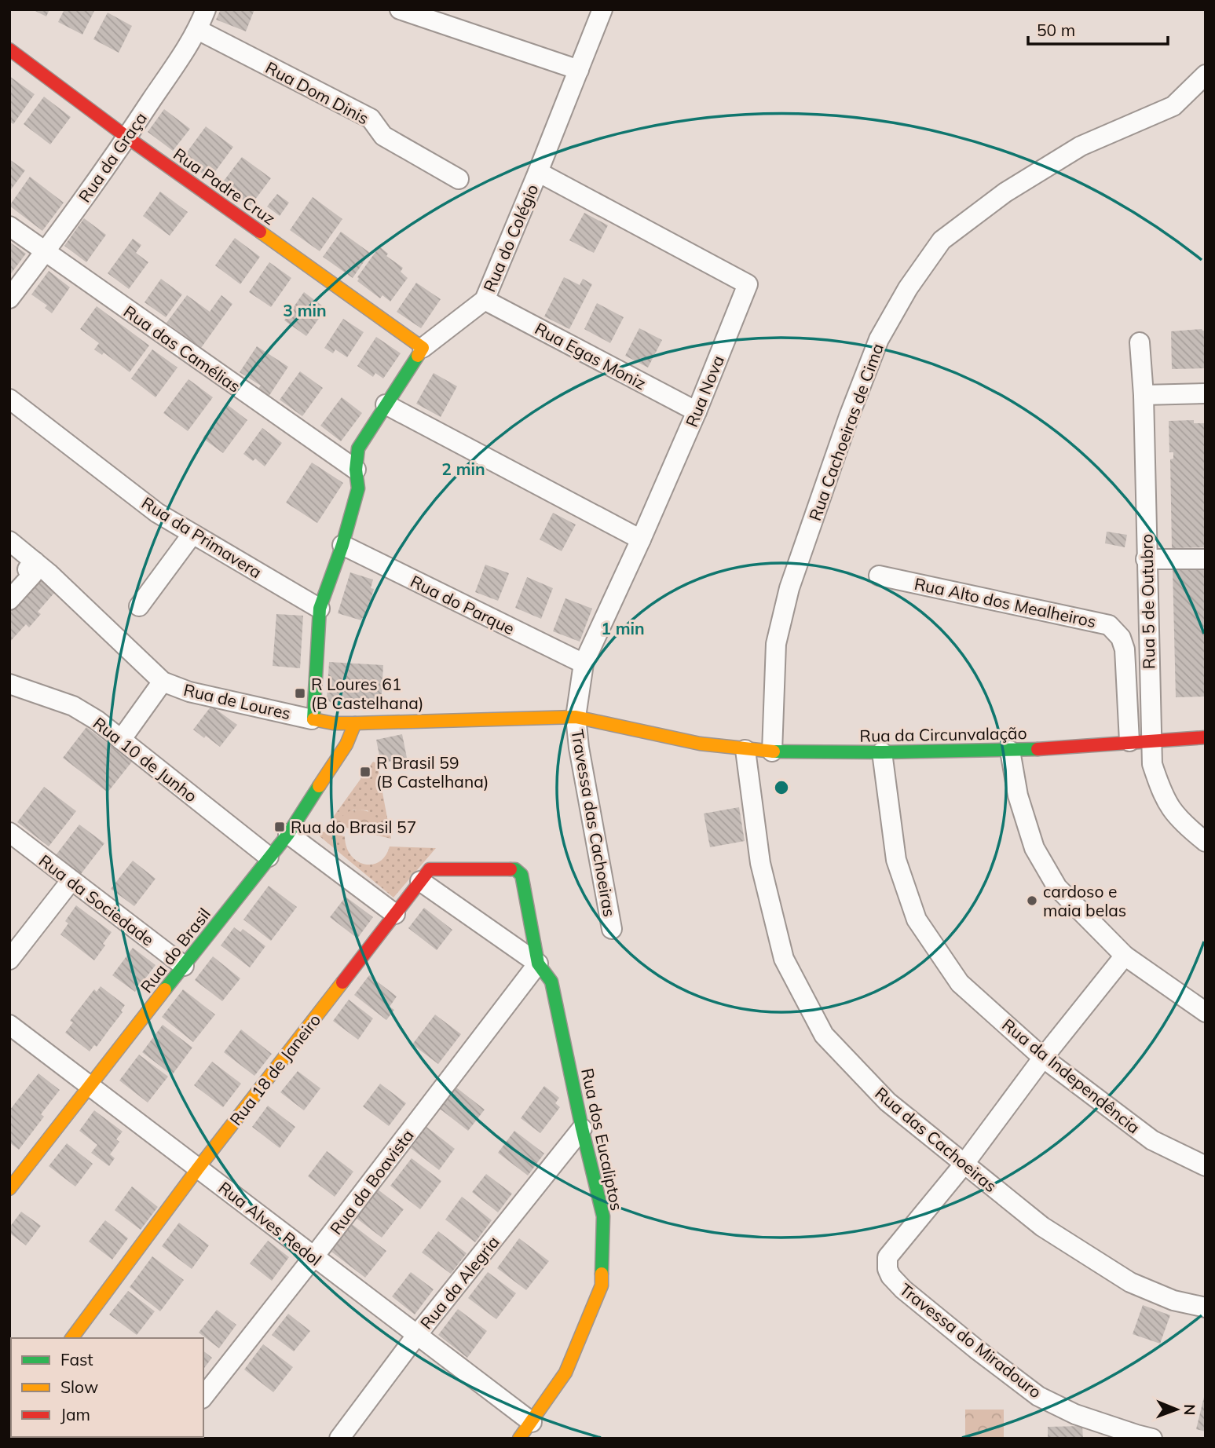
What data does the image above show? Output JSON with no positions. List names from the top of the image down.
{
  "streets": {
    "street": [
      "Rua Dom Dinis",
      "Rua da Graça",
      "Rua Padre Cruz",
      "Rua do Colégio",
      "Rua das Camélias",
      "Rua Egas Moniz",
      "Rua Nova",
      "Rua Cachoeiras de Cima",
      "Rua da Primavera",
      "Rua 5 de Outubro",
      "Rua Alto dos Mealheiros",
      "Rua do Parque",
      "Rua de Loures",
      "Rua da Circunvalação",
      "Rua 10 de Junho",
      "Travessa das Cachoeiras",
      "Rua da Sociedade",
      "Rua do Brasil",
      "Rua 18 de Janeiro",
      "Rua da Independência",
      "Rua dos Eucaliptos",
      "Rua das Cachoeiras",
      "Rua da Boavista",
      "Rua Alves Redol",
      "Rua da Alegria",
      "Travessa do Miradouro"
    ]
  },
  "crossings": [
    ["Rua Dom Dinis", "Rua da Graça"],
    ["Rua da Graça", "Rua Padre Cruz"],
    ["Rua da Graça", "Rua das Camélias"],
    ["Rua Padre Cruz", "Rua do Colégio"],
    ["Rua do Colégio", "Rua das Camélias"],
    ["Rua do Colégio", "Rua Egas Moniz"],
    ["Rua do Colégio", "Rua Nova"],
    ["Rua do Colégio", "Rua da Primavera"],
    ["Rua do Colégio", "Rua do Parque"],
    ["Rua do Colégio", "Rua de Loures"],
    ["Rua Egas Moniz", "Rua Nova"],
    ["Rua Nova", "Rua do Parque"],
    ["Rua Nova", "Rua de Loures"],
    ["Rua Nova", "Travessa das Cachoeiras"],
    ["Rua Cachoeiras de Cima", "Rua da Circunvalação"],
    ["Rua 5 de Outubro", "Rua da Circunvalação"],
    ["Rua Alto dos Mealheiros", "Rua da Circunvalação"],
    ["Rua de Loures", "Rua da Circunvalação"],
    ["Rua de Loures", "Travessa das Cachoeiras"],
    ["Rua de Loures", "Rua do Brasil"],
    ["Rua da Circunvalação", "Rua da Independência"],
    ["Rua da Circunvalação", "Rua das Cachoeiras"],
    ["Rua 10 de Junho", "Rua do Brasil"],
    ["Rua da Sociedade", "Rua do Brasil"],
    ["Rua do Brasil", "Rua Alves Redol"],
    ["Rua 18 de Janeiro", "Rua dos Eucaliptos"],
    ["Rua 18 de Janeiro", "Rua Alves Redol"],
    ["Rua da Independência", "Travessa do Miradouro"],
    ["Rua dos Eucaliptos", "Rua da Boavista"],
    ["Rua dos Eucaliptos", "Rua Alves Redol"],
    ["Rua dos Eucaliptos", "Rua da Alegria"],
    ["Rua das Cachoeiras", "Travessa do Miradouro"],
    ["Rua da Boavista", "Rua Alves Redol"],
    ["Rua Alves Redol", "Rua da Alegria"]
  ],
  "places": {
    "transit": ["R Loures 61 (B Castelhana)", "R Brasil 59 (B Castelhana)", "Rua do Brasil 57"],
    "other": ["cardoso e maia belas"]
  },
  "legend": ["Fast", "Slow", "Jam"],
  "scale_bar": "50 m",
  "north": "right",
  "rings": ["3 min", "2 min", "1 min"]
}
